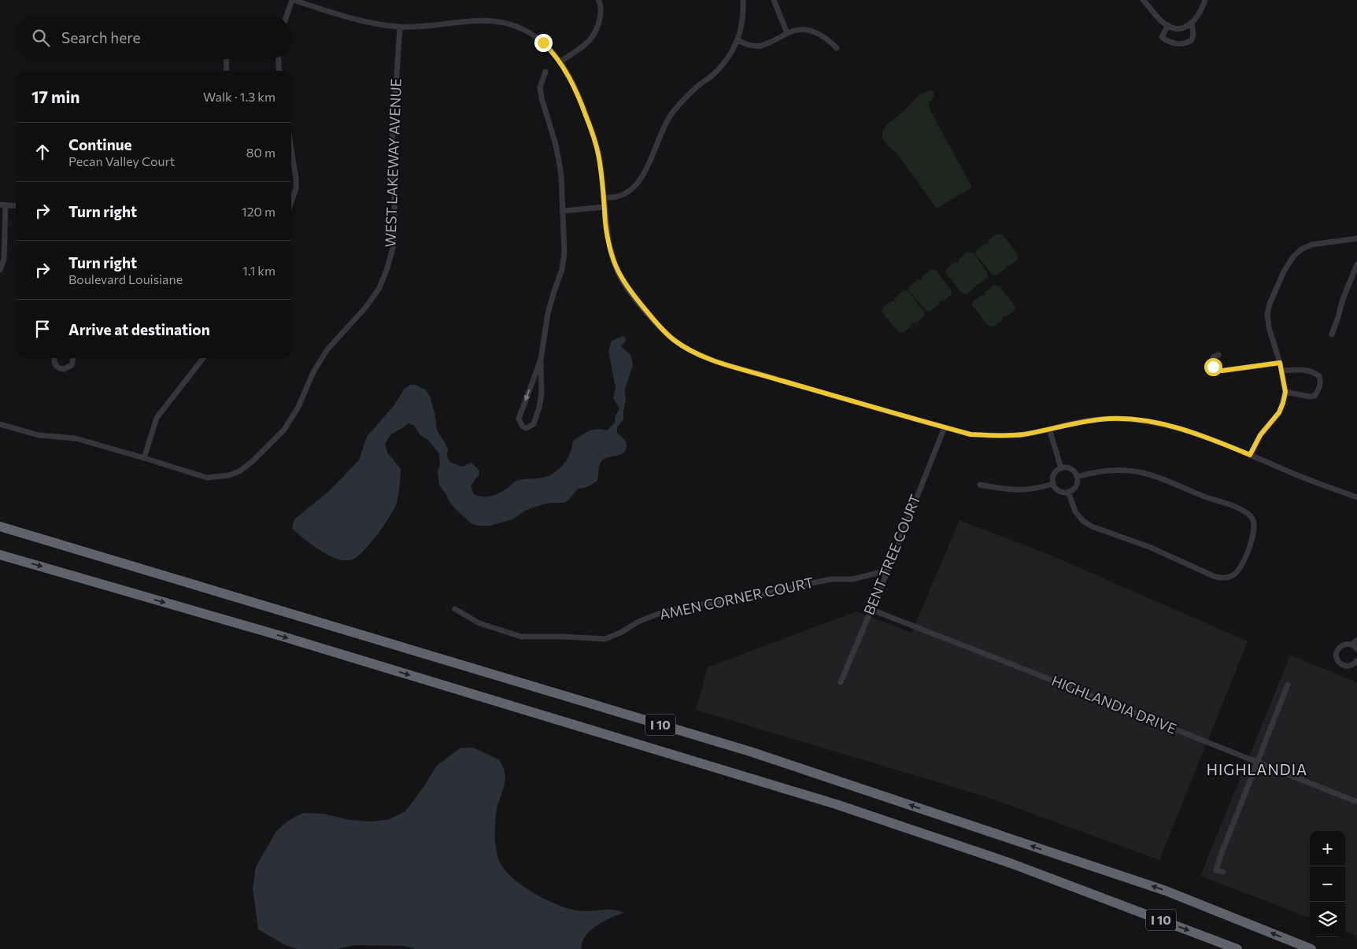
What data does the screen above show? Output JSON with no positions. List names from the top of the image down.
{
  "streets": {
    "highway": ["I 10"],
    "street": [
      "WEST LAKEWAY AVENUE",
      "BENT TREE COURT",
      "AMEN CORNER COURT",
      "HIGHLANDIA DRIVE"
    ]
  },
  "crossings": [
    ["BENT TREE COURT", "AMEN CORNER COURT"],
    ["BENT TREE COURT", "HIGHLANDIA DRIVE"]
  ],
  "districts": ["HIGHLANDIA"],
  "page": {
    "search": "Search here",
    "heading": ["17 min", "Walk · 1.3 km"],
    "list": [
      ["Continue", "Pecan Valley Court", "80 m"],
      ["Turn right", "120 m"],
      ["Turn right", "Boulevard Louisiane", "1.1 km"],
      "Arrive at destination"
    ],
    "map_buttons": ["+", "−"]
  }
}
